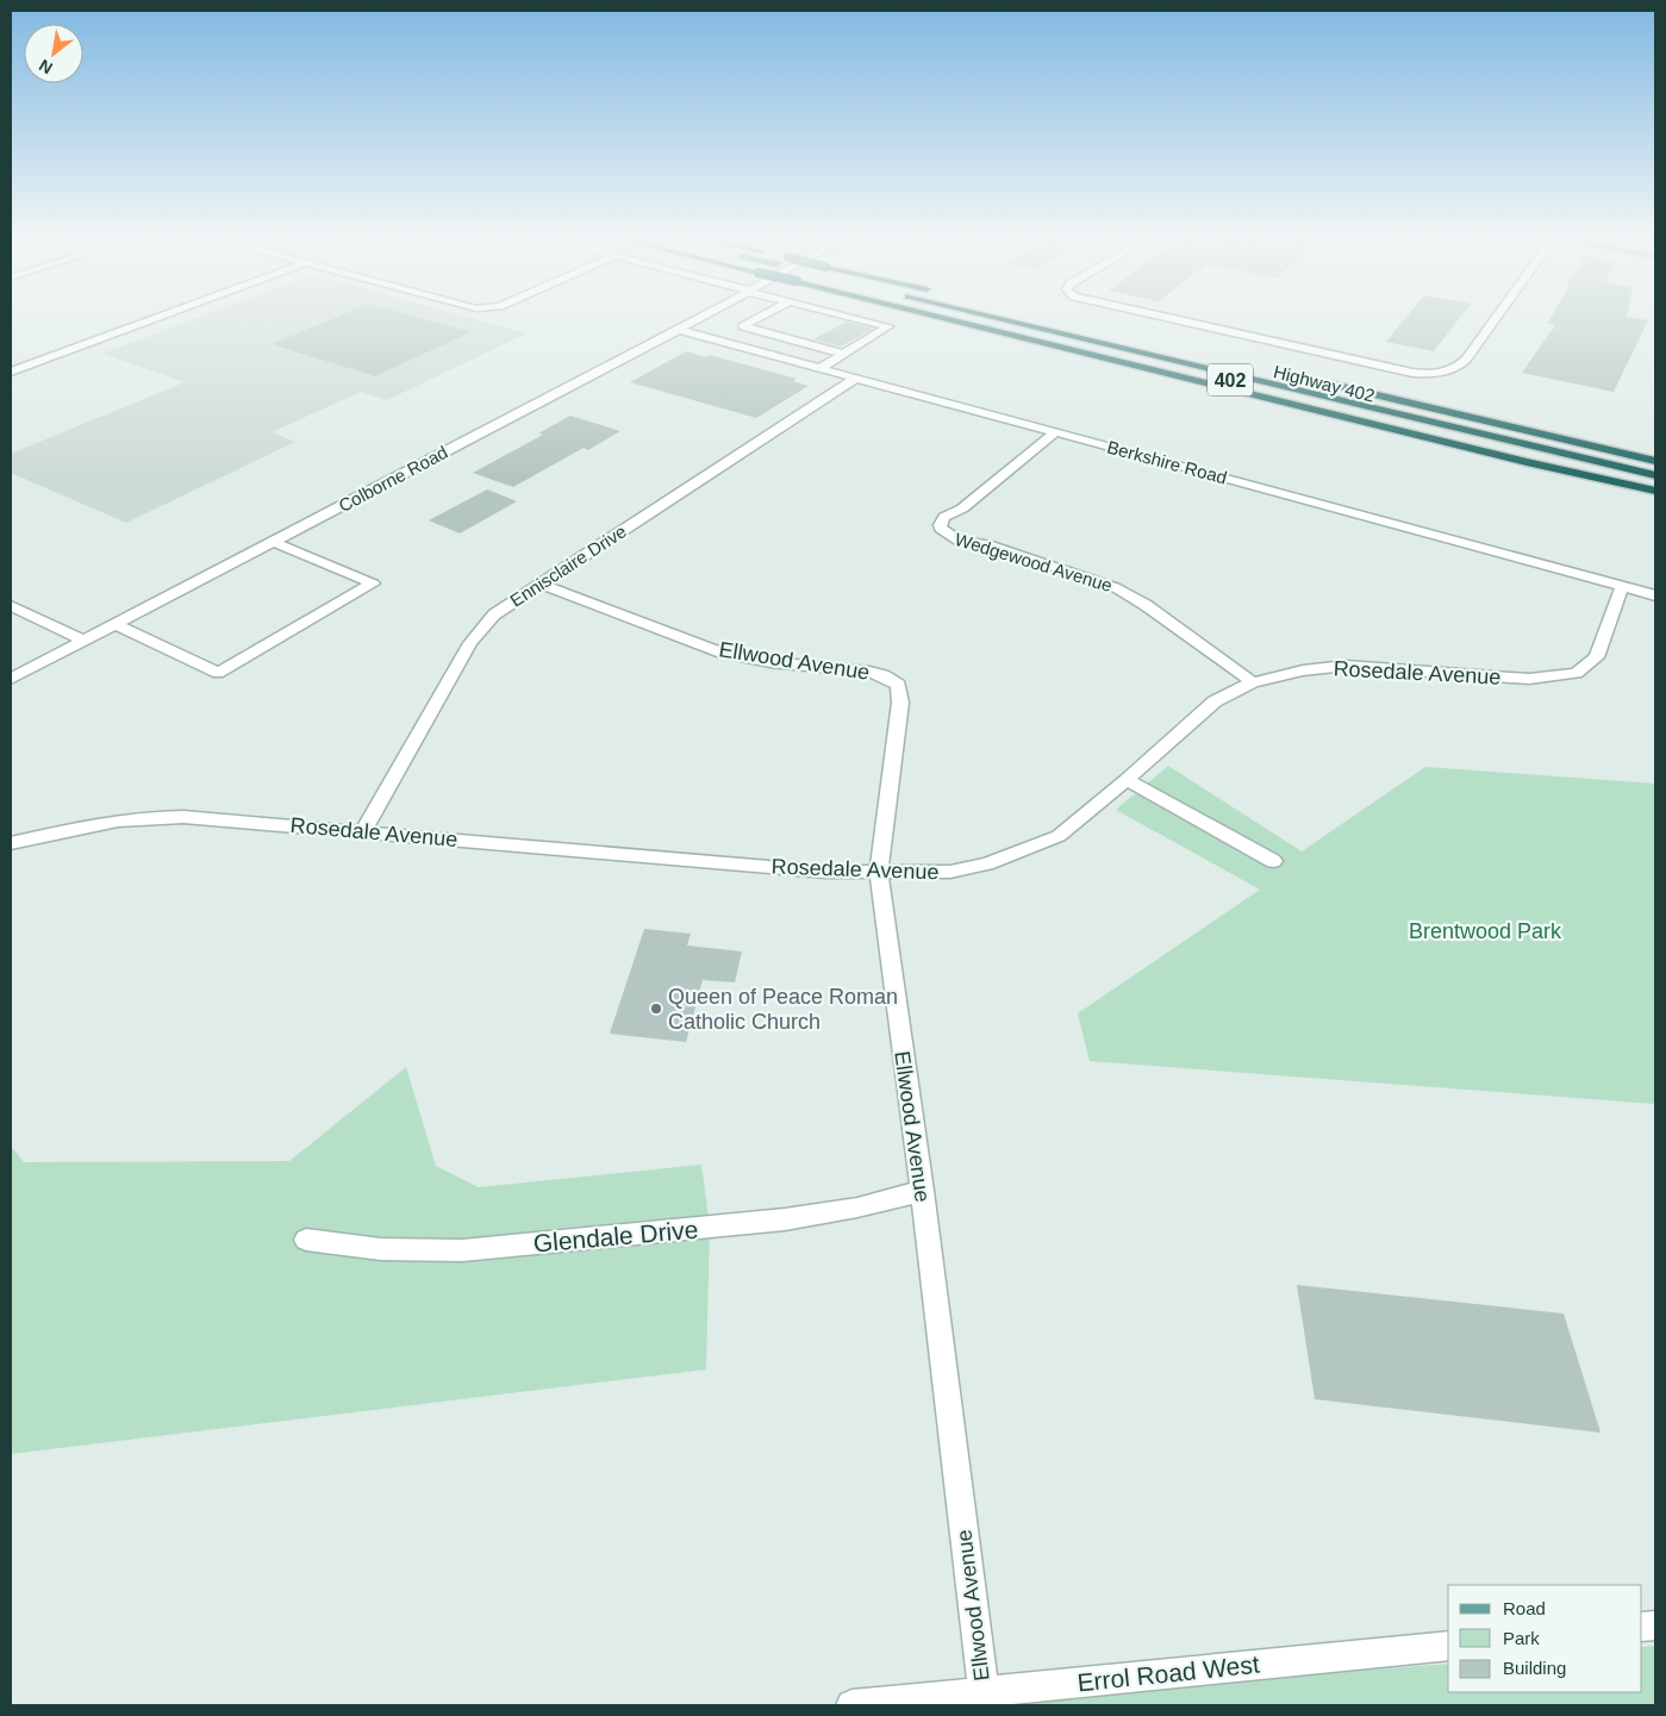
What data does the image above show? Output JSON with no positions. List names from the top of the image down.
{
  "streets": {
    "highway": ["402", "Highway 402"],
    "street": [
      "Berkshire Road",
      "Colborne Road",
      "Wedgewood Avenue",
      "Ennisclaire Drive",
      "Ellwood Avenue",
      "Rosedale Avenue",
      "Glendale Drive",
      "Errol Road West"
    ]
  },
  "crossings": [
    ["Berkshire Road", "Colborne Road"],
    ["Berkshire Road", "Wedgewood Avenue"],
    ["Berkshire Road", "Ennisclaire Drive"],
    ["Berkshire Road", "Rosedale Avenue"],
    ["Wedgewood Avenue", "Rosedale Avenue"],
    ["Ennisclaire Drive", "Ellwood Avenue"],
    ["Ennisclaire Drive", "Rosedale Avenue"],
    ["Ellwood Avenue", "Rosedale Avenue"],
    ["Ellwood Avenue", "Glendale Drive"],
    ["Ellwood Avenue", "Errol Road West"]
  ],
  "parks": ["Brentwood Park"],
  "places": ["Queen of Peace Roman Catholic Church"],
  "legend": ["Road", "Park", "Building"],
  "north": "bottom left"
}
